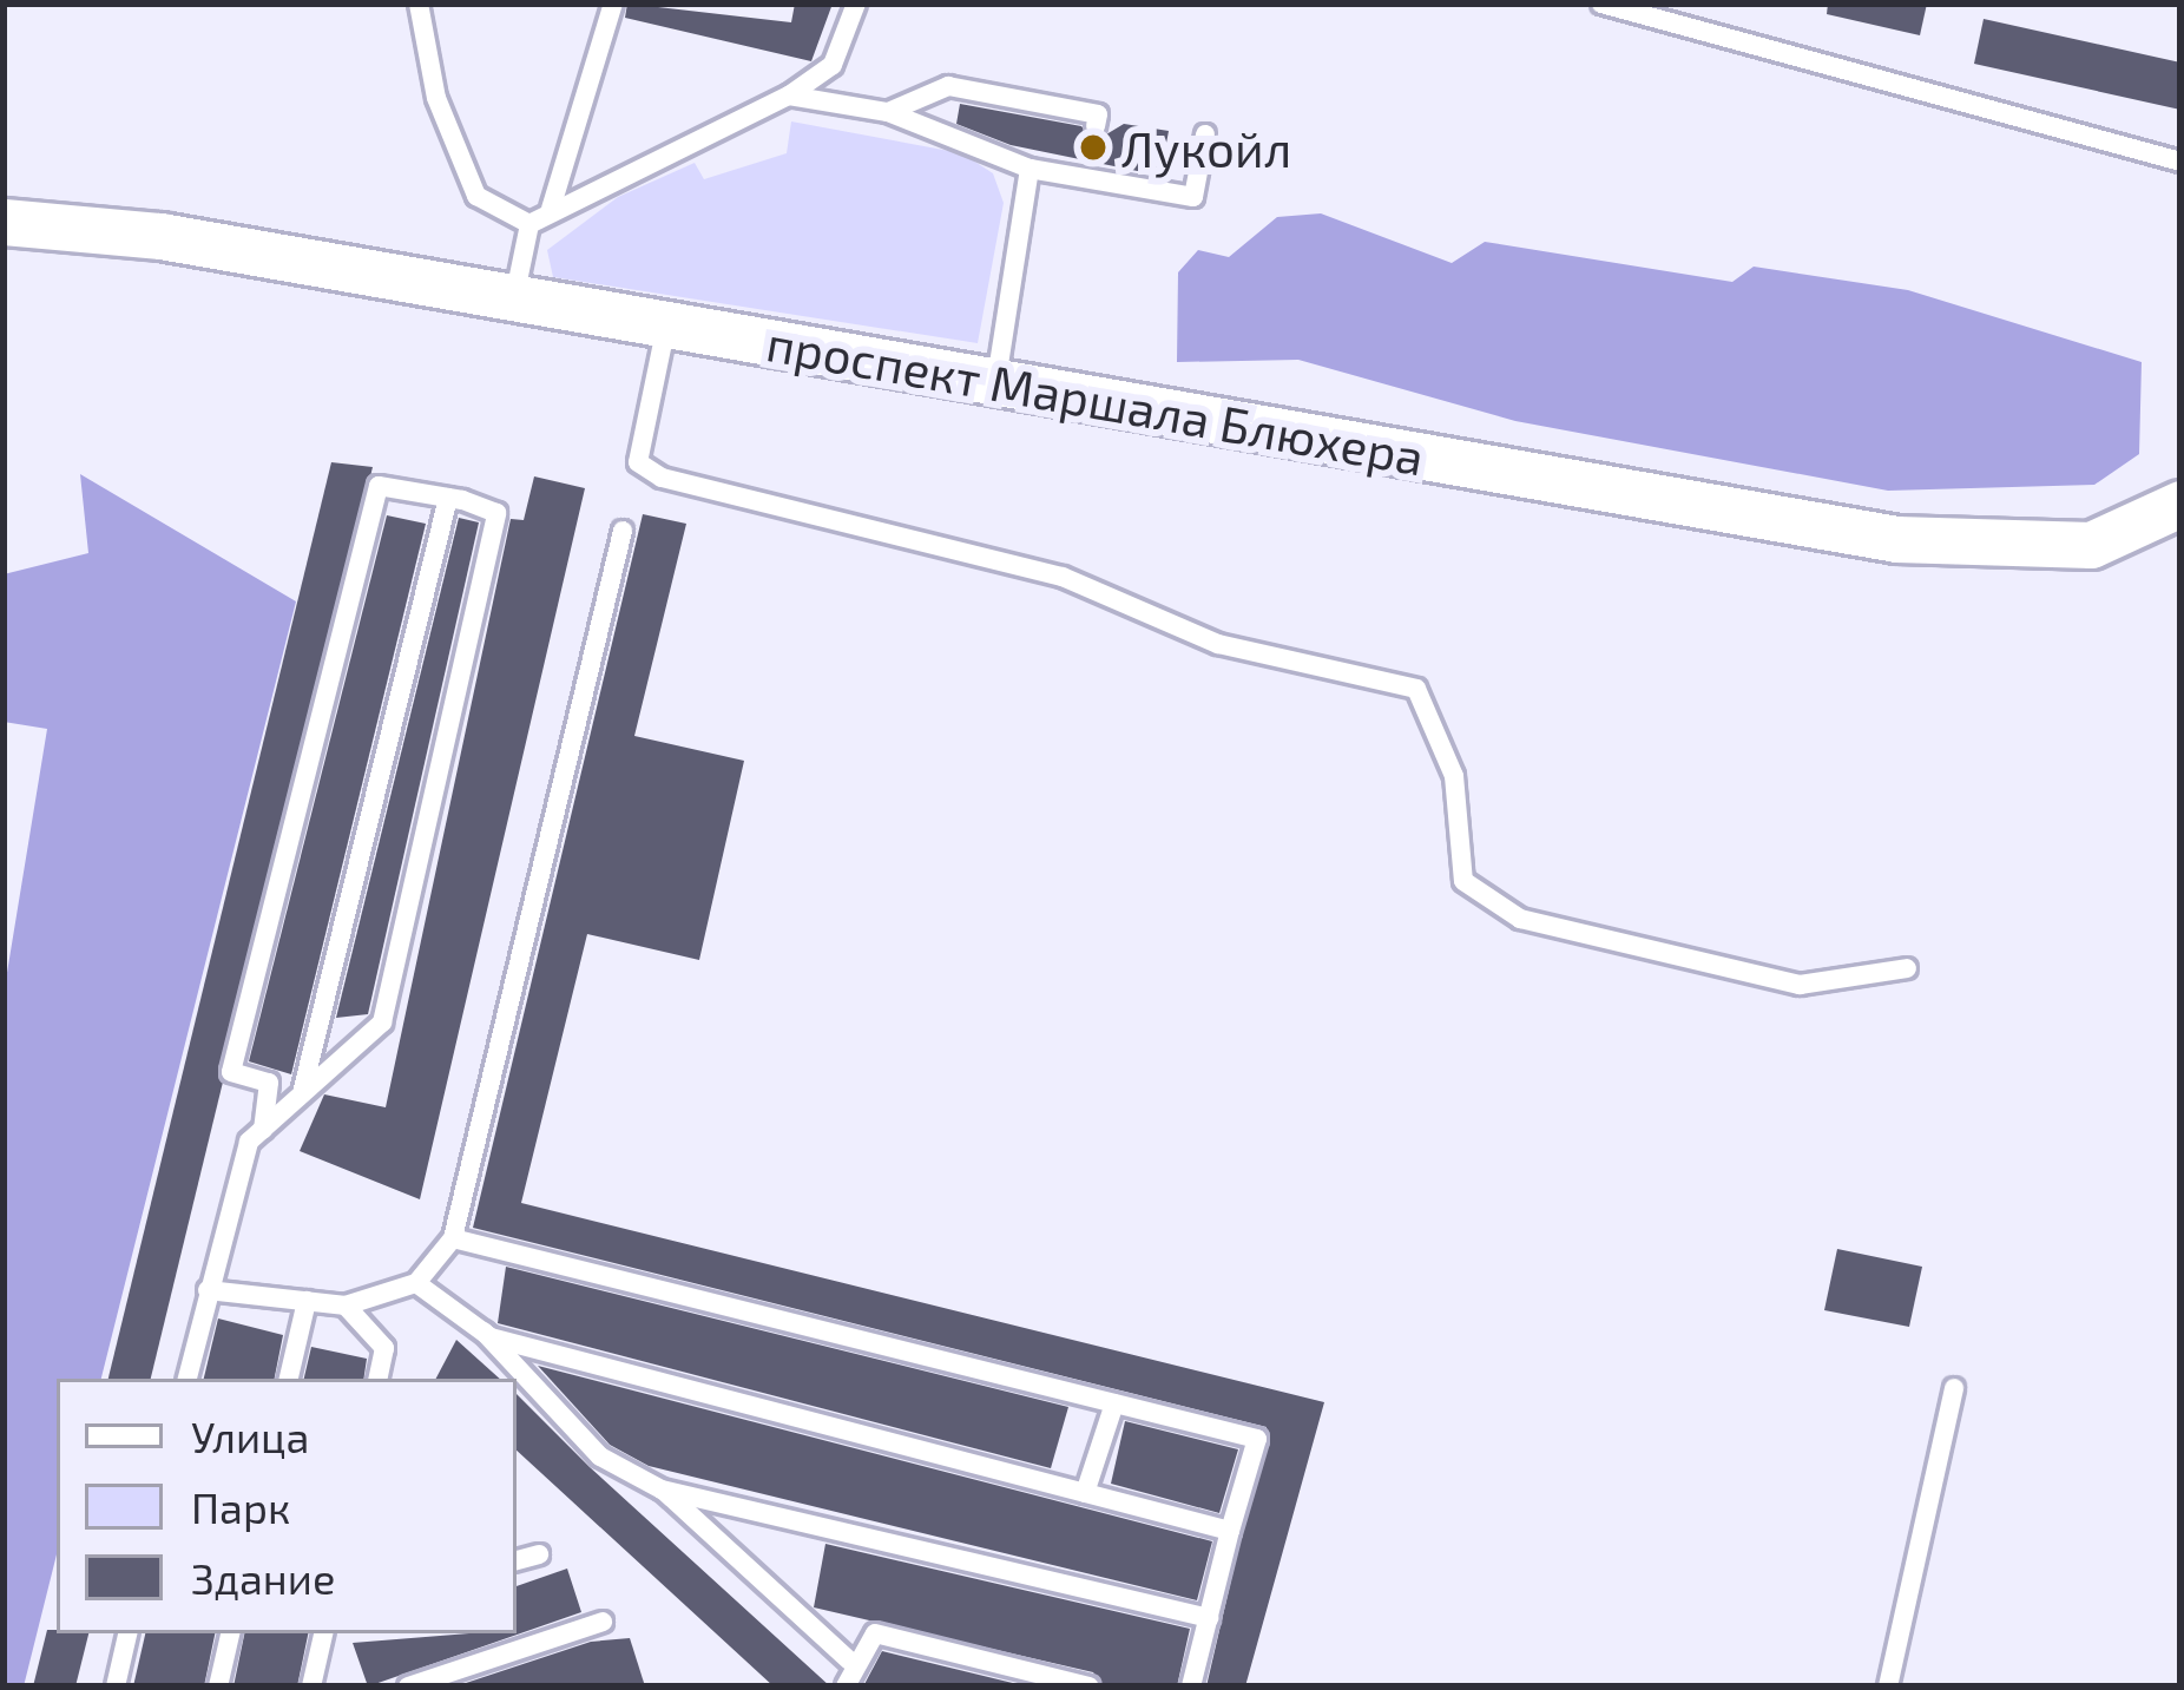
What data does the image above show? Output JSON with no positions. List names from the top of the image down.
{
  "streets": {
    "street": ["проспект Маршала Блюхера"]
  },
  "places": ["Лукойл"],
  "legend": ["Улица", "Парк", "Здание"]
}
